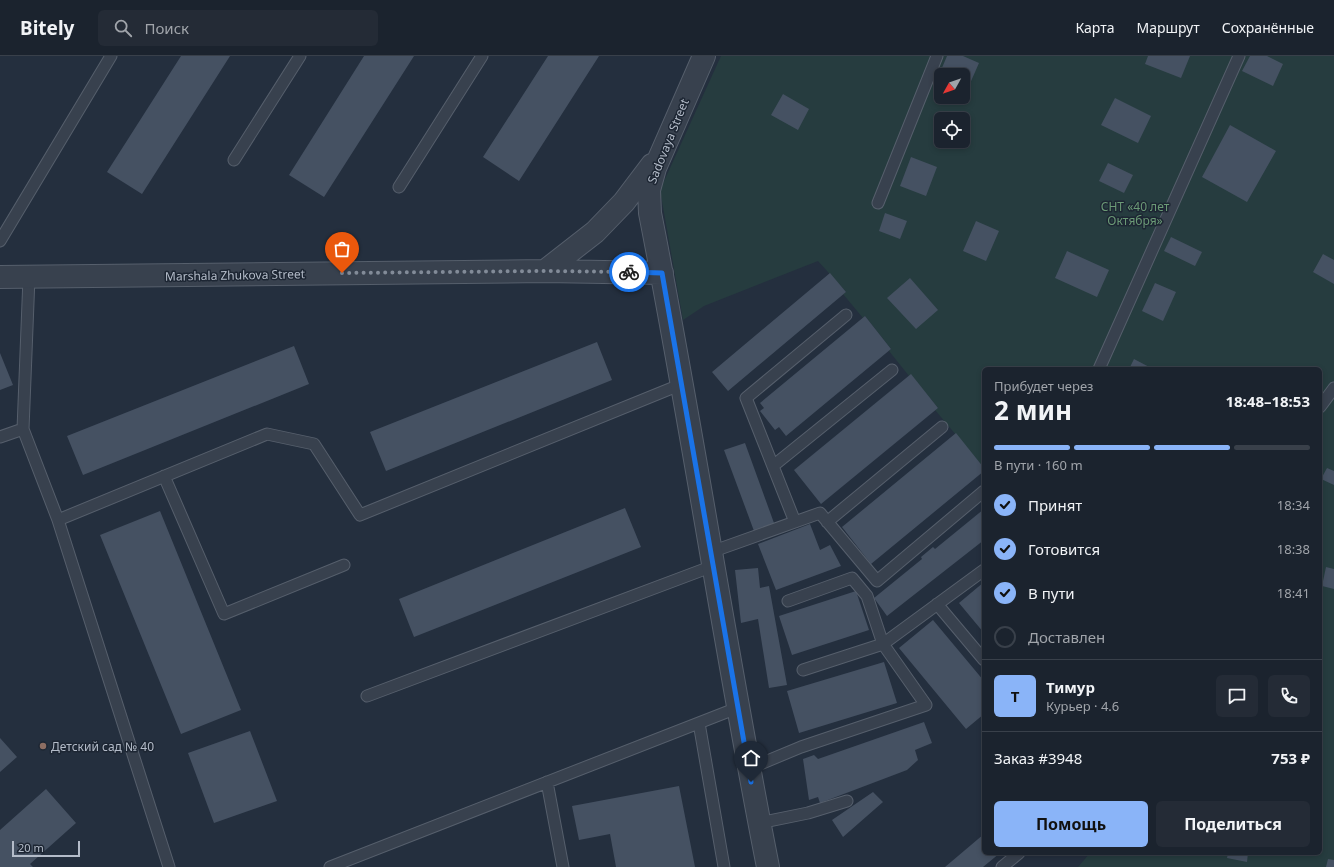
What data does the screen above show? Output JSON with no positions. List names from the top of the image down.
{
  "streets": {
    "street": ["Sadovaya Street", "Marshala Zhukova Street"]
  },
  "crossings": [
    ["Sadovaya Street", "Marshala Zhukova Street"]
  ],
  "parks": ["СНТ «40 лет Октября»"],
  "places": ["Детский сад № 40"],
  "scale_bar": "20 m",
  "north": "bottom left",
  "page": {
    "header": "Bitely",
    "search": "Поиск",
    "nav": ["Карта", "Маршрут", "Сохранённые"],
    "heading": ["2 мин", "Прибудет через", "18:48–18:53"],
    "panel": [
      "Тимур",
      "Курьер · 4.6",
      "Заказ #3948",
      "753 ₽"
    ],
    "bar": "В пути · 160 m",
    "list": [
      ["Принят", "18:34"],
      ["Готовится", "18:38"],
      ["В пути", "18:41"],
      "Доставлен"
    ],
    "round": "Т",
    "buttons": ["Помощь", "Поделиться"],
    "scale": "20 m"
  }
}
